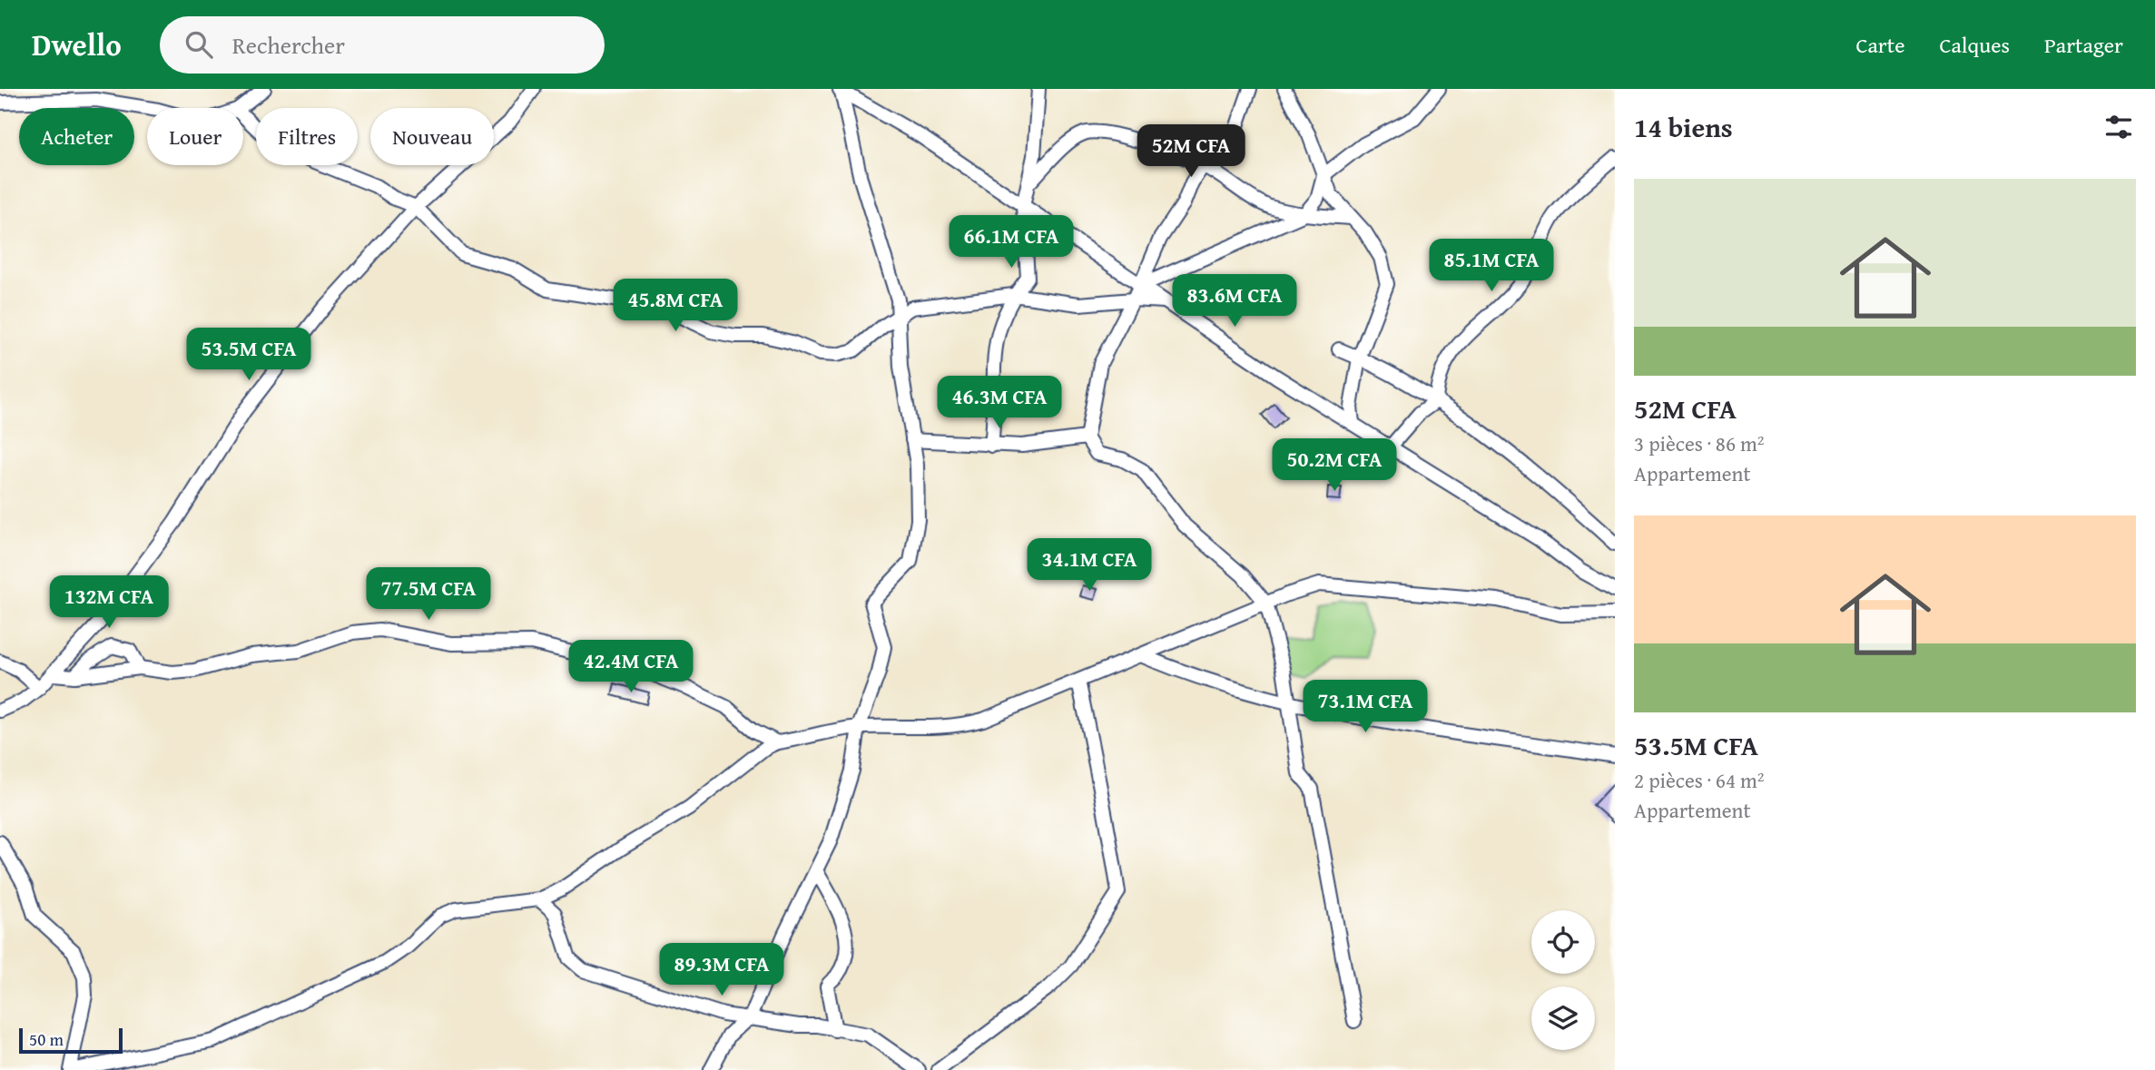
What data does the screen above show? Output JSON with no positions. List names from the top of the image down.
{
  "scale_bar": "50 m",
  "page": {
    "header": "Dwello",
    "search": "Rechercher",
    "nav": ["Carte", "Calques", "Partager"],
    "heading": "14 biens",
    "chip": [
      "Acheter",
      "Louer",
      "Filtres",
      "Nouveau"
    ],
    "price": [
      "52M CFA",
      "66.1M CFA",
      "85.1M CFA",
      "83.6M CFA",
      "45.8M CFA",
      "53.5M CFA",
      "46.3M CFA",
      "50.2M CFA",
      "34.1M CFA",
      "77.5M CFA",
      "132M CFA",
      "42.4M CFA",
      "73.1M CFA",
      "89.3M CFA"
    ],
    "list": [
      {
        "name": "52M CFA",
        "note": "3 pièces · 86 m² · Appartement"
      },
      {
        "name": "53.5M CFA",
        "note": "2 pièces · 64 m² · Appartement"
      }
    ],
    "scale": "50 m"
  }
}
